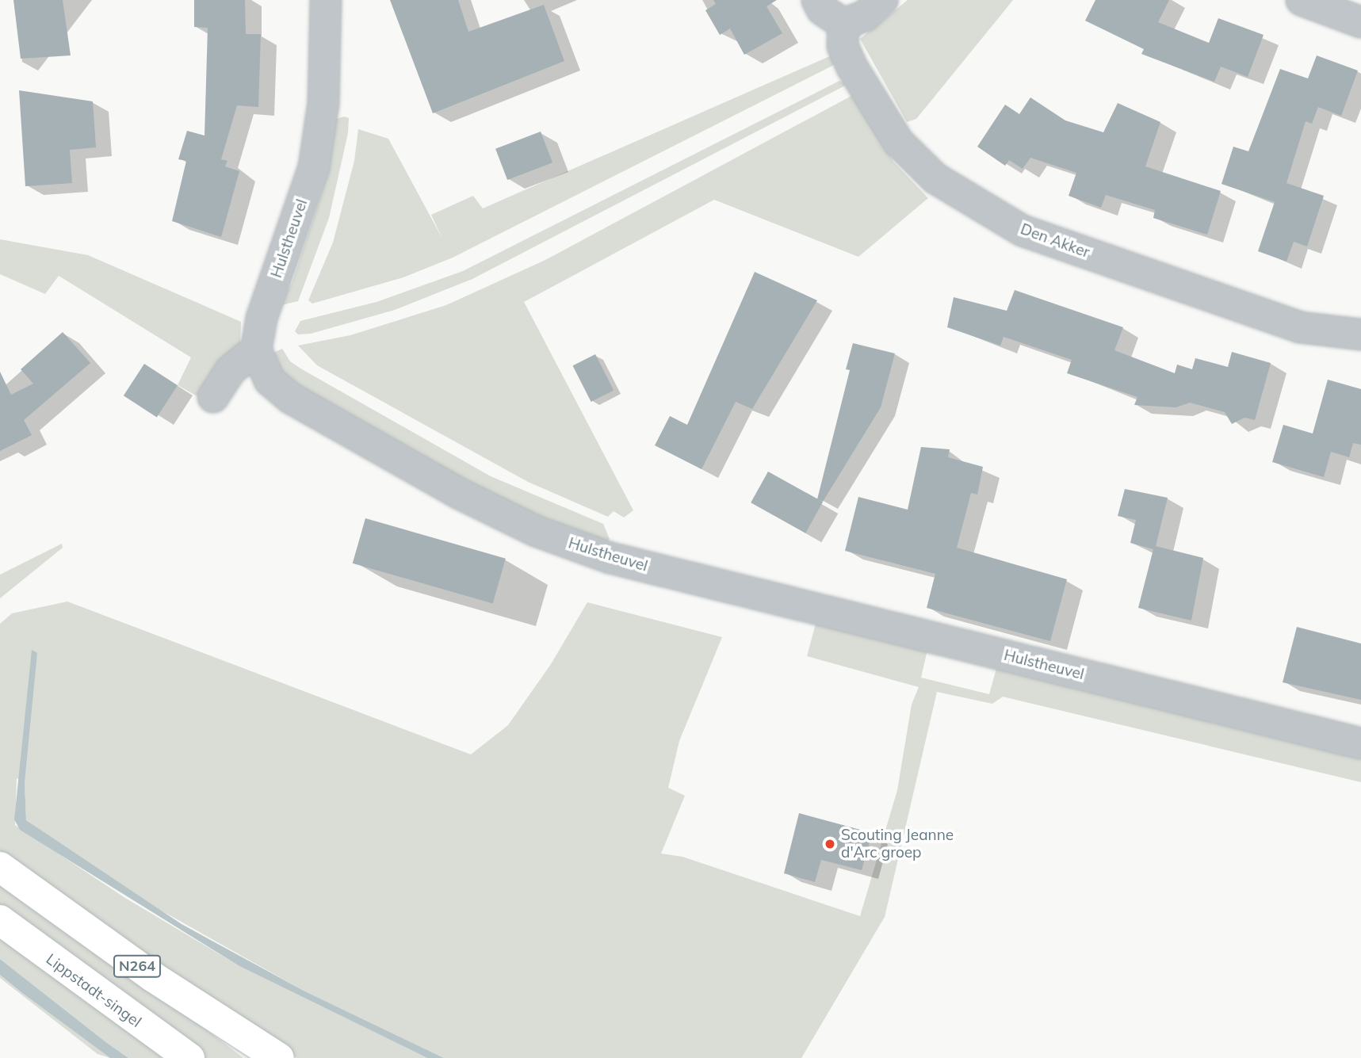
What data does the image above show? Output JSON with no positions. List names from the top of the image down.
{
  "streets": {
    "main road": ["N264", "Lippstadt-singel"],
    "street": ["Hulstheuvel", "Den Akker"]
  },
  "places": ["Scouting Jeanne d'Arc groep"]
}
